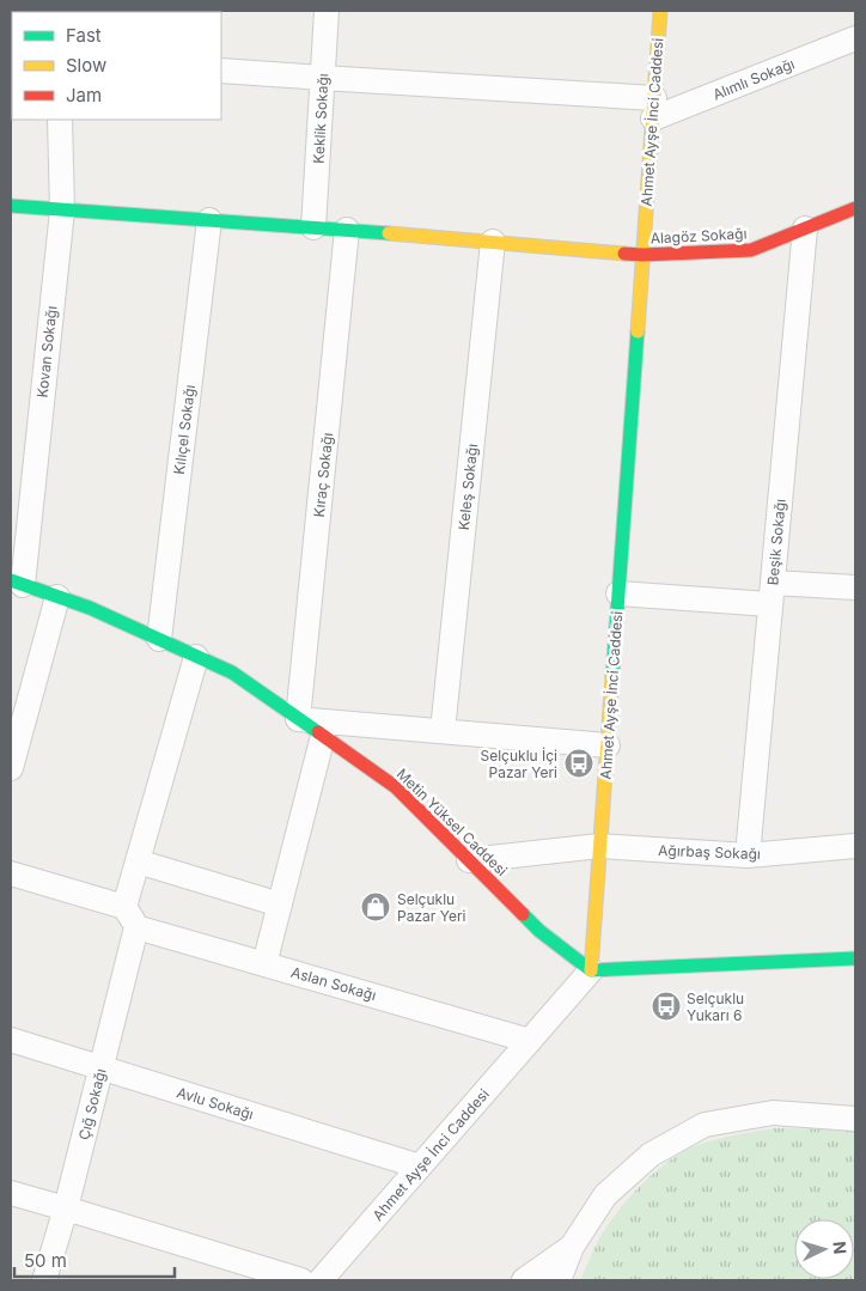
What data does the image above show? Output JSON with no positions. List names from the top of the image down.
{
  "streets": {
    "street": [
      "Alımlı Sokağı",
      "Keklik Sokağı",
      "Ahmet Ayşe İnci Caddesi",
      "Alagöz Sokağı",
      "Kovan Sokağı",
      "Kılıçel Sokağı",
      "Kıraç Sokağı",
      "Keleş Sokağı",
      "Beşik Sokağı",
      "Metin Yüksel Caddesi",
      "Ağırbaş Sokağı",
      "Aslan Sokağı",
      "Avlu Sokağı",
      "Çığ Sokağı"
    ]
  },
  "crossings": [
    ["Alımlı Sokağı", "Ahmet Ayşe İnci Caddesi"],
    ["Keklik Sokağı", "Alagöz Sokağı"],
    ["Ahmet Ayşe İnci Caddesi", "Alagöz Sokağı"],
    ["Ahmet Ayşe İnci Caddesi", "Metin Yüksel Caddesi"],
    ["Ahmet Ayşe İnci Caddesi", "Ağırbaş Sokağı"],
    ["Ahmet Ayşe İnci Caddesi", "Aslan Sokağı"],
    ["Ahmet Ayşe İnci Caddesi", "Avlu Sokağı"],
    ["Alagöz Sokağı", "Kovan Sokağı"],
    ["Alagöz Sokağı", "Kılıçel Sokağı"],
    ["Alagöz Sokağı", "Kıraç Sokağı"],
    ["Alagöz Sokağı", "Keleş Sokağı"],
    ["Alagöz Sokağı", "Beşik Sokağı"],
    ["Kovan Sokağı", "Metin Yüksel Caddesi"],
    ["Kılıçel Sokağı", "Metin Yüksel Caddesi"],
    ["Kıraç Sokağı", "Metin Yüksel Caddesi"],
    ["Beşik Sokağı", "Ağırbaş Sokağı"],
    ["Metin Yüksel Caddesi", "Ağırbaş Sokağı"],
    ["Metin Yüksel Caddesi", "Çığ Sokağı"],
    ["Aslan Sokağı", "Çığ Sokağı"],
    ["Avlu Sokağı", "Çığ Sokağı"]
  ],
  "places": {
    "bus stop": ["Selçuklu İçi Pazar Yeri", "Selçuklu Yukarı 6"],
    "shop": ["Selçuklu Pazar Yeri"]
  },
  "legend": ["Fast", "Slow", "Jam"],
  "scale_bar": "50 m",
  "north": "right"
}
